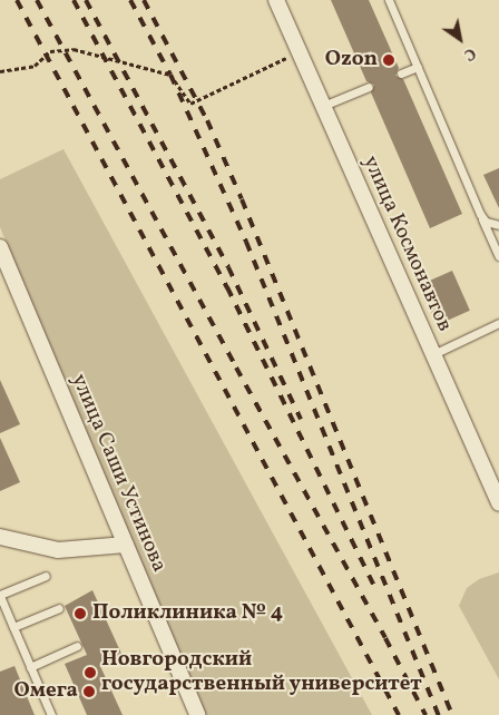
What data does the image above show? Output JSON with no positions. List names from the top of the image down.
{
  "streets": {
    "street": ["улица Космонавтов", "улица Саши Устинова"]
  },
  "places": [
    "Ozon",
    "Поликлиника № 4",
    "Новгородский государственный университет",
    "Омега"
  ],
  "north": "bottom right"
}
